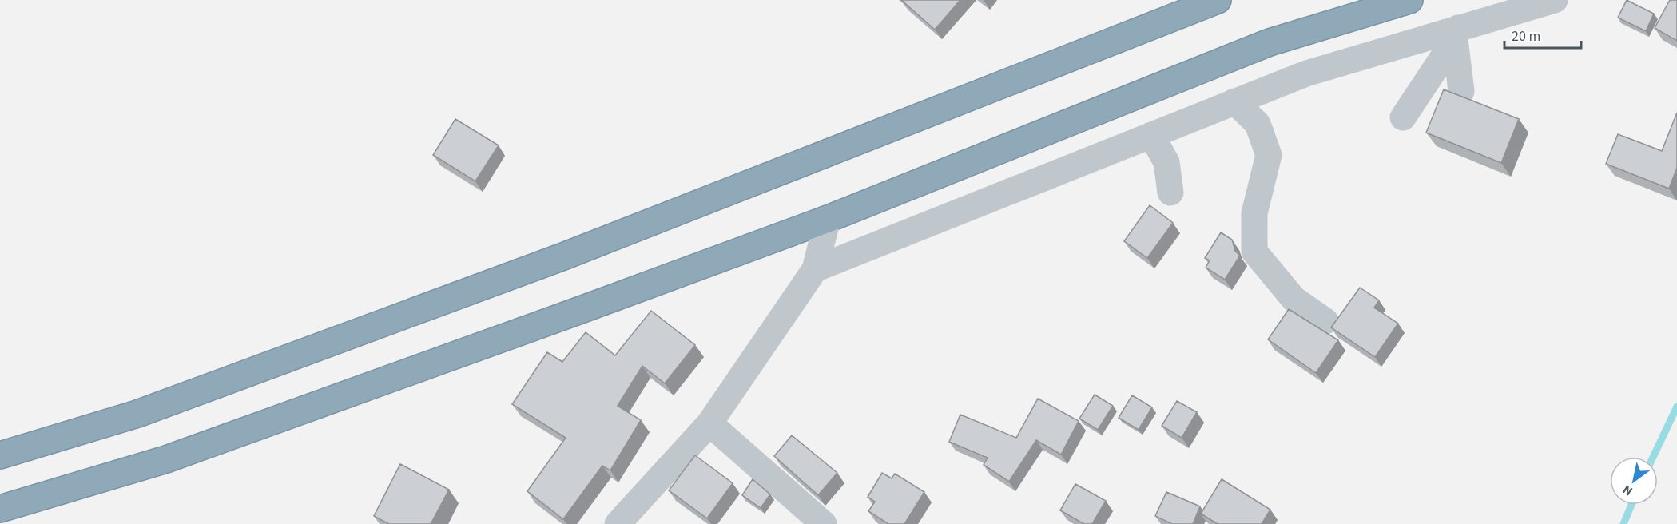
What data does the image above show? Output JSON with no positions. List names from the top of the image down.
{
  "scale_bar": "20 m",
  "north": "bottom left"
}
